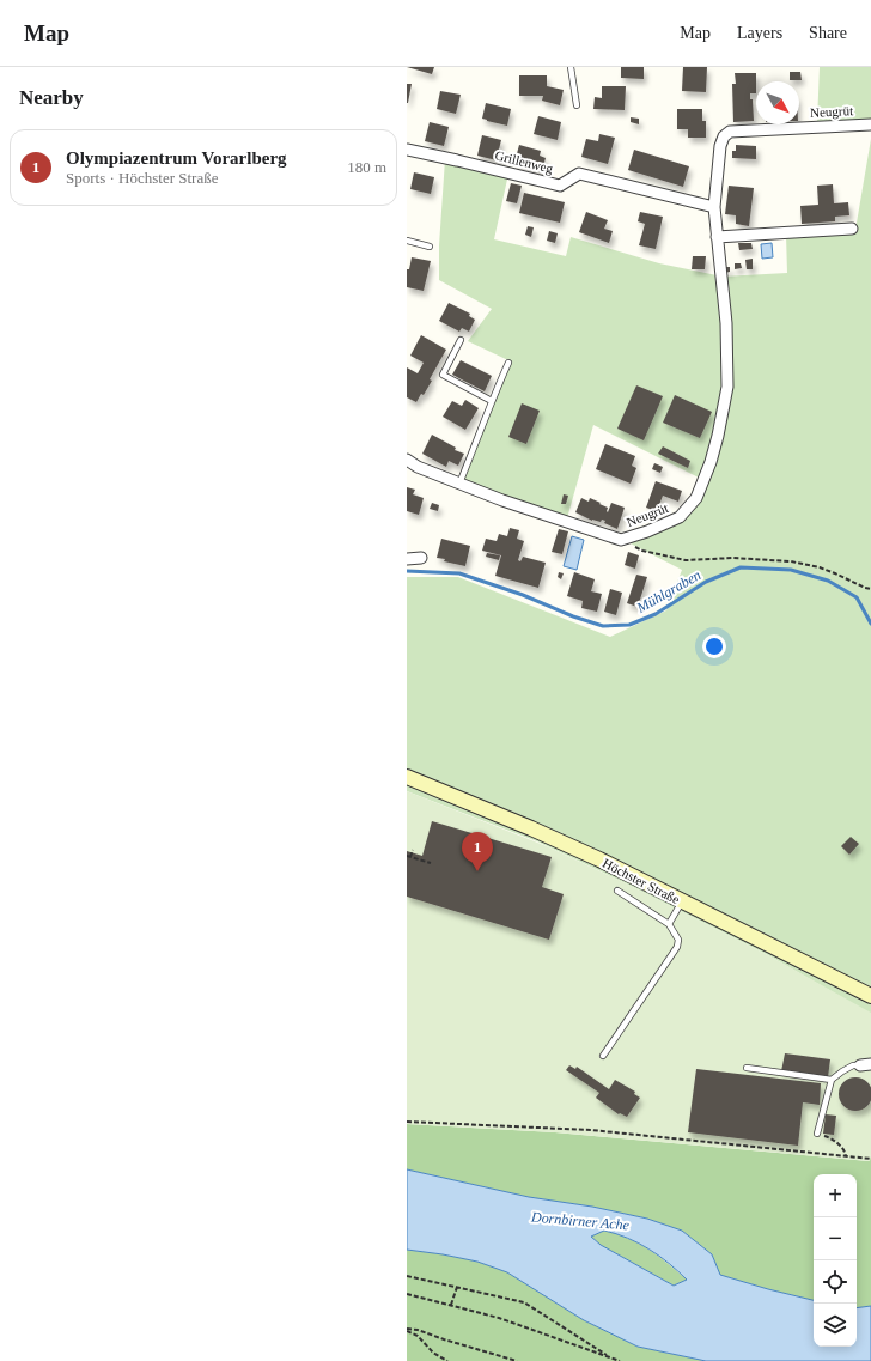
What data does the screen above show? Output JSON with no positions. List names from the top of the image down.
{
  "streets": {
    "main road": ["Höchster Straße"],
    "street": ["Neugrüt", "Grillenweg"]
  },
  "crossings": [
    ["Neugrüt", "Grillenweg"]
  ],
  "water": ["Mühlgraben", "Dornbirner Ache"],
  "north": "bottom right",
  "page": {
    "header": "Map",
    "nav": ["Map", "Layers", "Share"],
    "heading": "Nearby",
    "list": [
      {
        "mark": "1",
        "name": "Olympiazentrum Vorarlberg",
        "note": "Sports · Höchster Straße",
        "value": "180 m"
      }
    ],
    "pins": "1",
    "map_buttons": ["+", "−"]
  }
}
